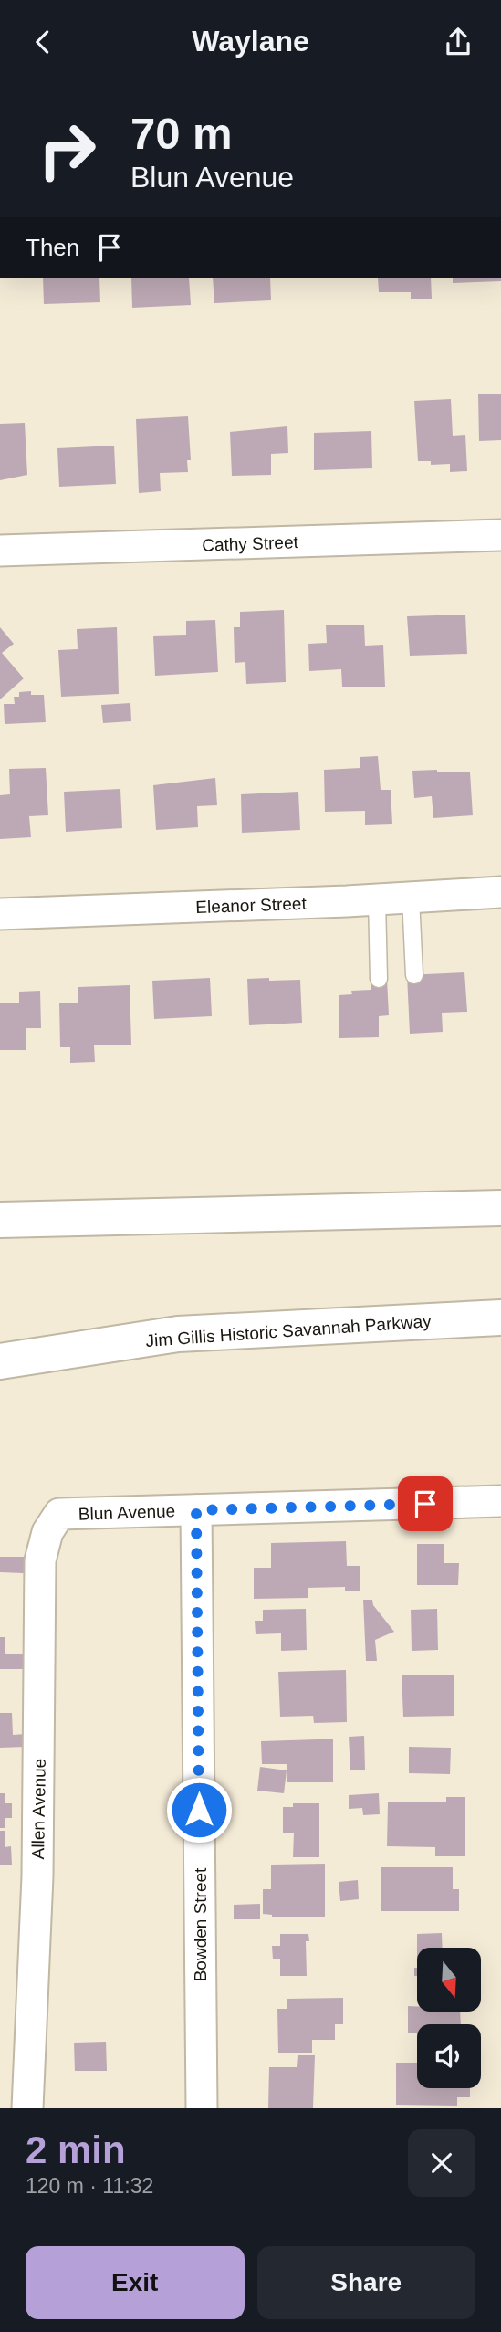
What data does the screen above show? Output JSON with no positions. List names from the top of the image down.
{
  "streets": {
    "highway": ["Jim Gillis Historic Savannah Parkway"],
    "street": [
      "Cathy Street",
      "Eleanor Street",
      "Blun Avenue",
      "Allen Avenue",
      "Bowden Street"
    ]
  },
  "crossings": [
    ["Blun Avenue", "Allen Avenue"],
    ["Blun Avenue", "Bowden Street"]
  ],
  "north": "bottom",
  "page": {
    "header": "Waylane",
    "turn": ["70 m", "Blun Avenue"],
    "then": "Then",
    "heading": ["2 min", "120 m · 11:32"],
    "buttons": ["Exit", "Share"]
  }
}
